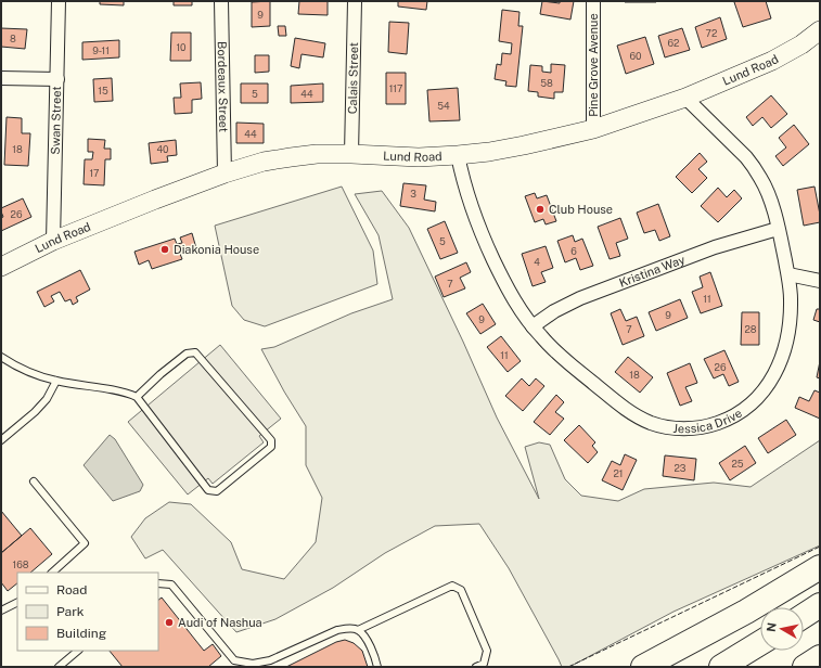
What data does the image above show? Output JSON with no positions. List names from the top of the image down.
{
  "streets": {
    "street": [
      "Pine Grove Avenue",
      "Lund Road",
      "Calais Street",
      "Bordeaux Street",
      "Swan Street",
      "Kristina Way",
      "Jessica Drive"
    ]
  },
  "crossings": [
    ["Pine Grove Avenue", "Lund Road"],
    ["Lund Road", "Calais Street"],
    ["Lund Road", "Bordeaux Street"],
    ["Lund Road", "Swan Street"],
    ["Lund Road", "Jessica Drive"],
    ["Kristina Way", "Jessica Drive"]
  ],
  "places": ["Club House", "Diakonia House", "Audi of Nashua"],
  "house_numbers": [
    "9",
    "72",
    "8",
    "62",
    "10",
    "9-11",
    "60",
    "58",
    "117",
    "15",
    "5",
    "44",
    "54",
    "44",
    "18",
    "40",
    "17",
    "3",
    "26",
    "5",
    "6",
    "4",
    "7",
    "11",
    "9",
    "9",
    "7",
    "28",
    "11",
    "26",
    "18",
    "25",
    "23",
    "21",
    "168"
  ],
  "legend": ["Road", "Park", "Building"],
  "north": "left"
}
